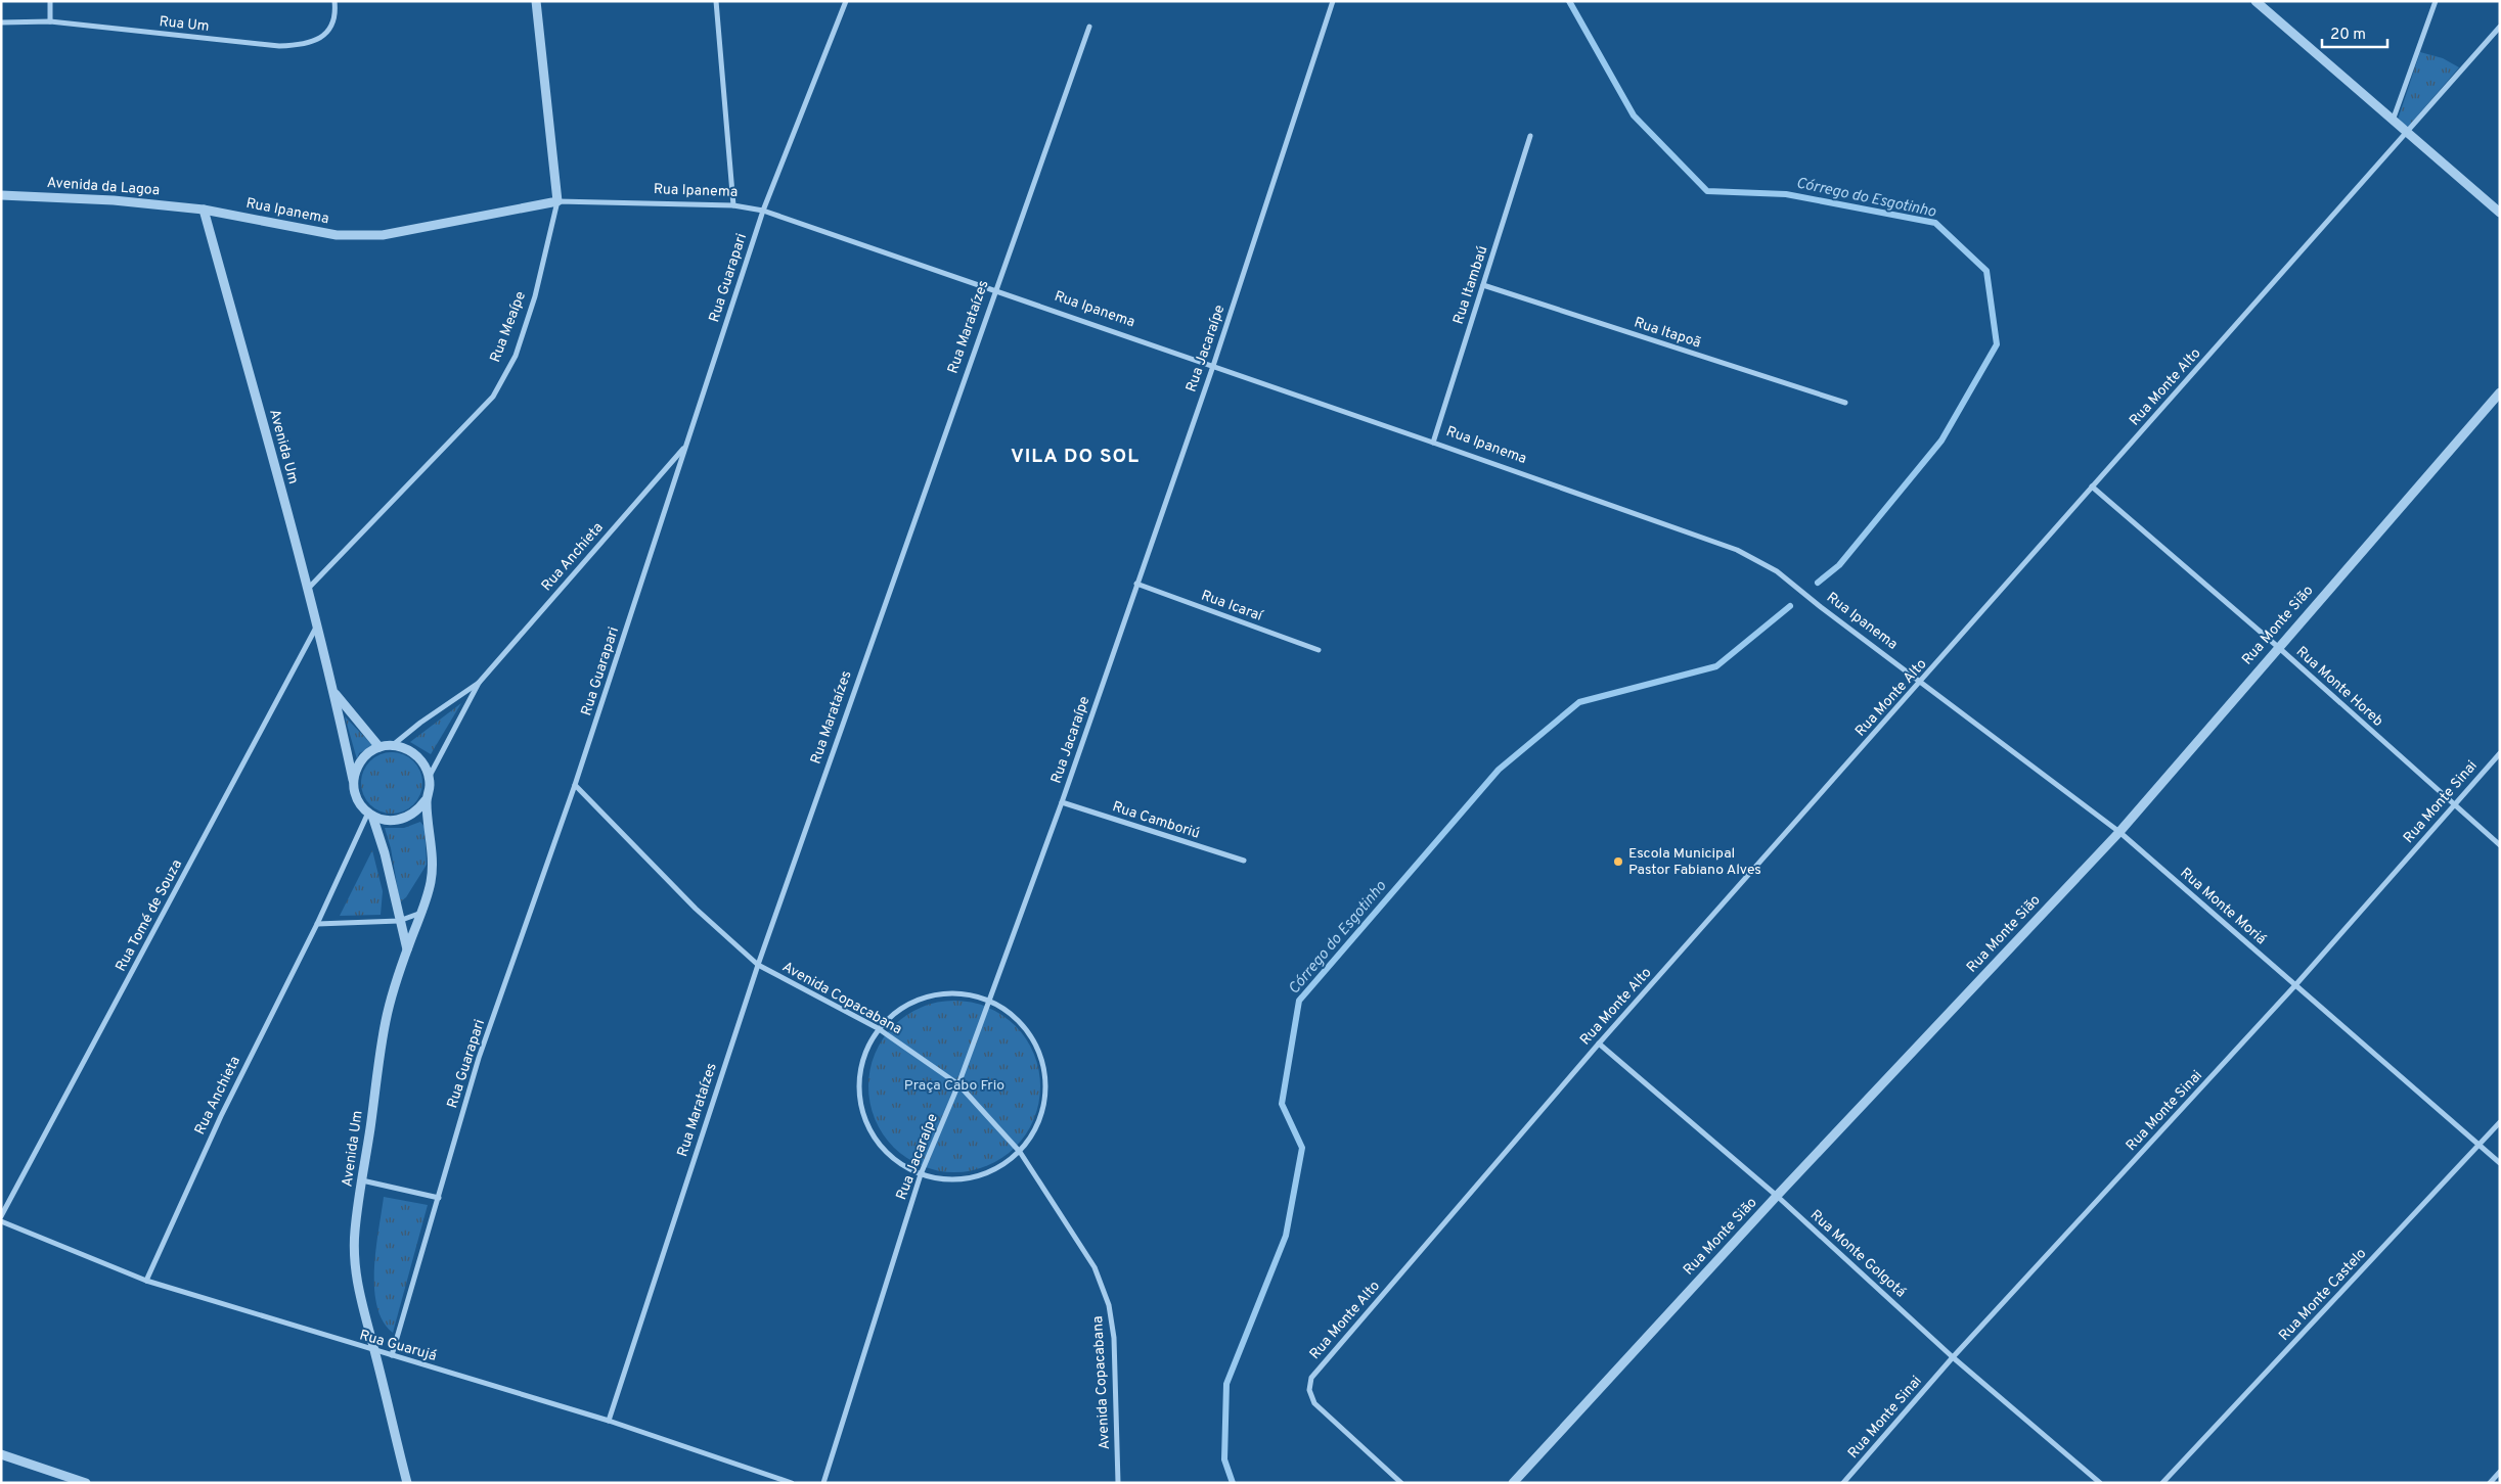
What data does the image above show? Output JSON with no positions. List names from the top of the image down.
{
  "streets": {
    "street": [
      "Rua Um",
      "Avenida da Lagoa",
      "Rua Ipanema",
      "Rua Guarapari",
      "Rua Itambaú",
      "Rua Meaípe",
      "Rua Marataízes",
      "Rua Itapoã",
      "Rua Jacaraípe",
      "Rua Monte Alto",
      "Avenida Um",
      "Rua Anchieta",
      "Rua Icaraí",
      "Rua Monte Sião",
      "Rua Monte Horeb",
      "Rua Monte Sinai",
      "Rua Camboriú",
      "Rua Monte Moriá",
      "Rua Tomé de Souza",
      "Avenida Copacabana",
      "Rua Monte Golgotá",
      "Rua Monte Castelo",
      "Rua Guarujá"
    ]
  },
  "crossings": [
    ["Avenida da Lagoa", "Rua Ipanema"],
    ["Avenida da Lagoa", "Avenida Um"],
    ["Rua Ipanema", "Rua Guarapari"],
    ["Rua Ipanema", "Rua Itambaú"],
    ["Rua Ipanema", "Rua Meaípe"],
    ["Rua Ipanema", "Rua Marataízes"],
    ["Rua Ipanema", "Rua Jacaraípe"],
    ["Rua Ipanema", "Rua Monte Alto"],
    ["Rua Ipanema", "Avenida Um"],
    ["Rua Ipanema", "Rua Monte Moriá"],
    ["Rua Guarapari", "Rua Anchieta"],
    ["Rua Guarapari", "Avenida Copacabana"],
    ["Rua Guarapari", "Rua Guarujá"],
    ["Rua Itambaú", "Rua Itapoã"],
    ["Rua Meaípe", "Avenida Um"],
    ["Rua Marataízes", "Avenida Copacabana"],
    ["Rua Marataízes", "Rua Guarujá"],
    ["Rua Jacaraípe", "Rua Icaraí"],
    ["Rua Jacaraípe", "Rua Camboriú"],
    ["Rua Jacaraípe", "Avenida Copacabana"],
    ["Rua Monte Alto", "Rua Monte Horeb"],
    ["Rua Monte Alto", "Rua Monte Moriá"],
    ["Rua Monte Alto", "Rua Monte Golgotá"],
    ["Avenida Um", "Rua Anchieta"],
    ["Avenida Um", "Rua Tomé de Souza"],
    ["Avenida Um", "Rua Guarujá"],
    ["Rua Anchieta", "Rua Guarujá"],
    ["Rua Monte Sião", "Rua Monte Horeb"],
    ["Rua Monte Sião", "Rua Monte Moriá"],
    ["Rua Monte Sião", "Rua Monte Golgotá"],
    ["Rua Monte Horeb", "Rua Monte Sinai"],
    ["Rua Monte Sinai", "Rua Monte Moriá"],
    ["Rua Monte Sinai", "Rua Monte Golgotá"],
    ["Rua Monte Moriá", "Rua Monte Castelo"]
  ],
  "districts": ["VILA DO SOL"],
  "water": ["Córrego do Esgotinho"],
  "parks": ["Praça Cabo Frio"],
  "places": ["Escola Municipal Pastor Fabiano Alves"],
  "scale_bar": "20 m"
}
